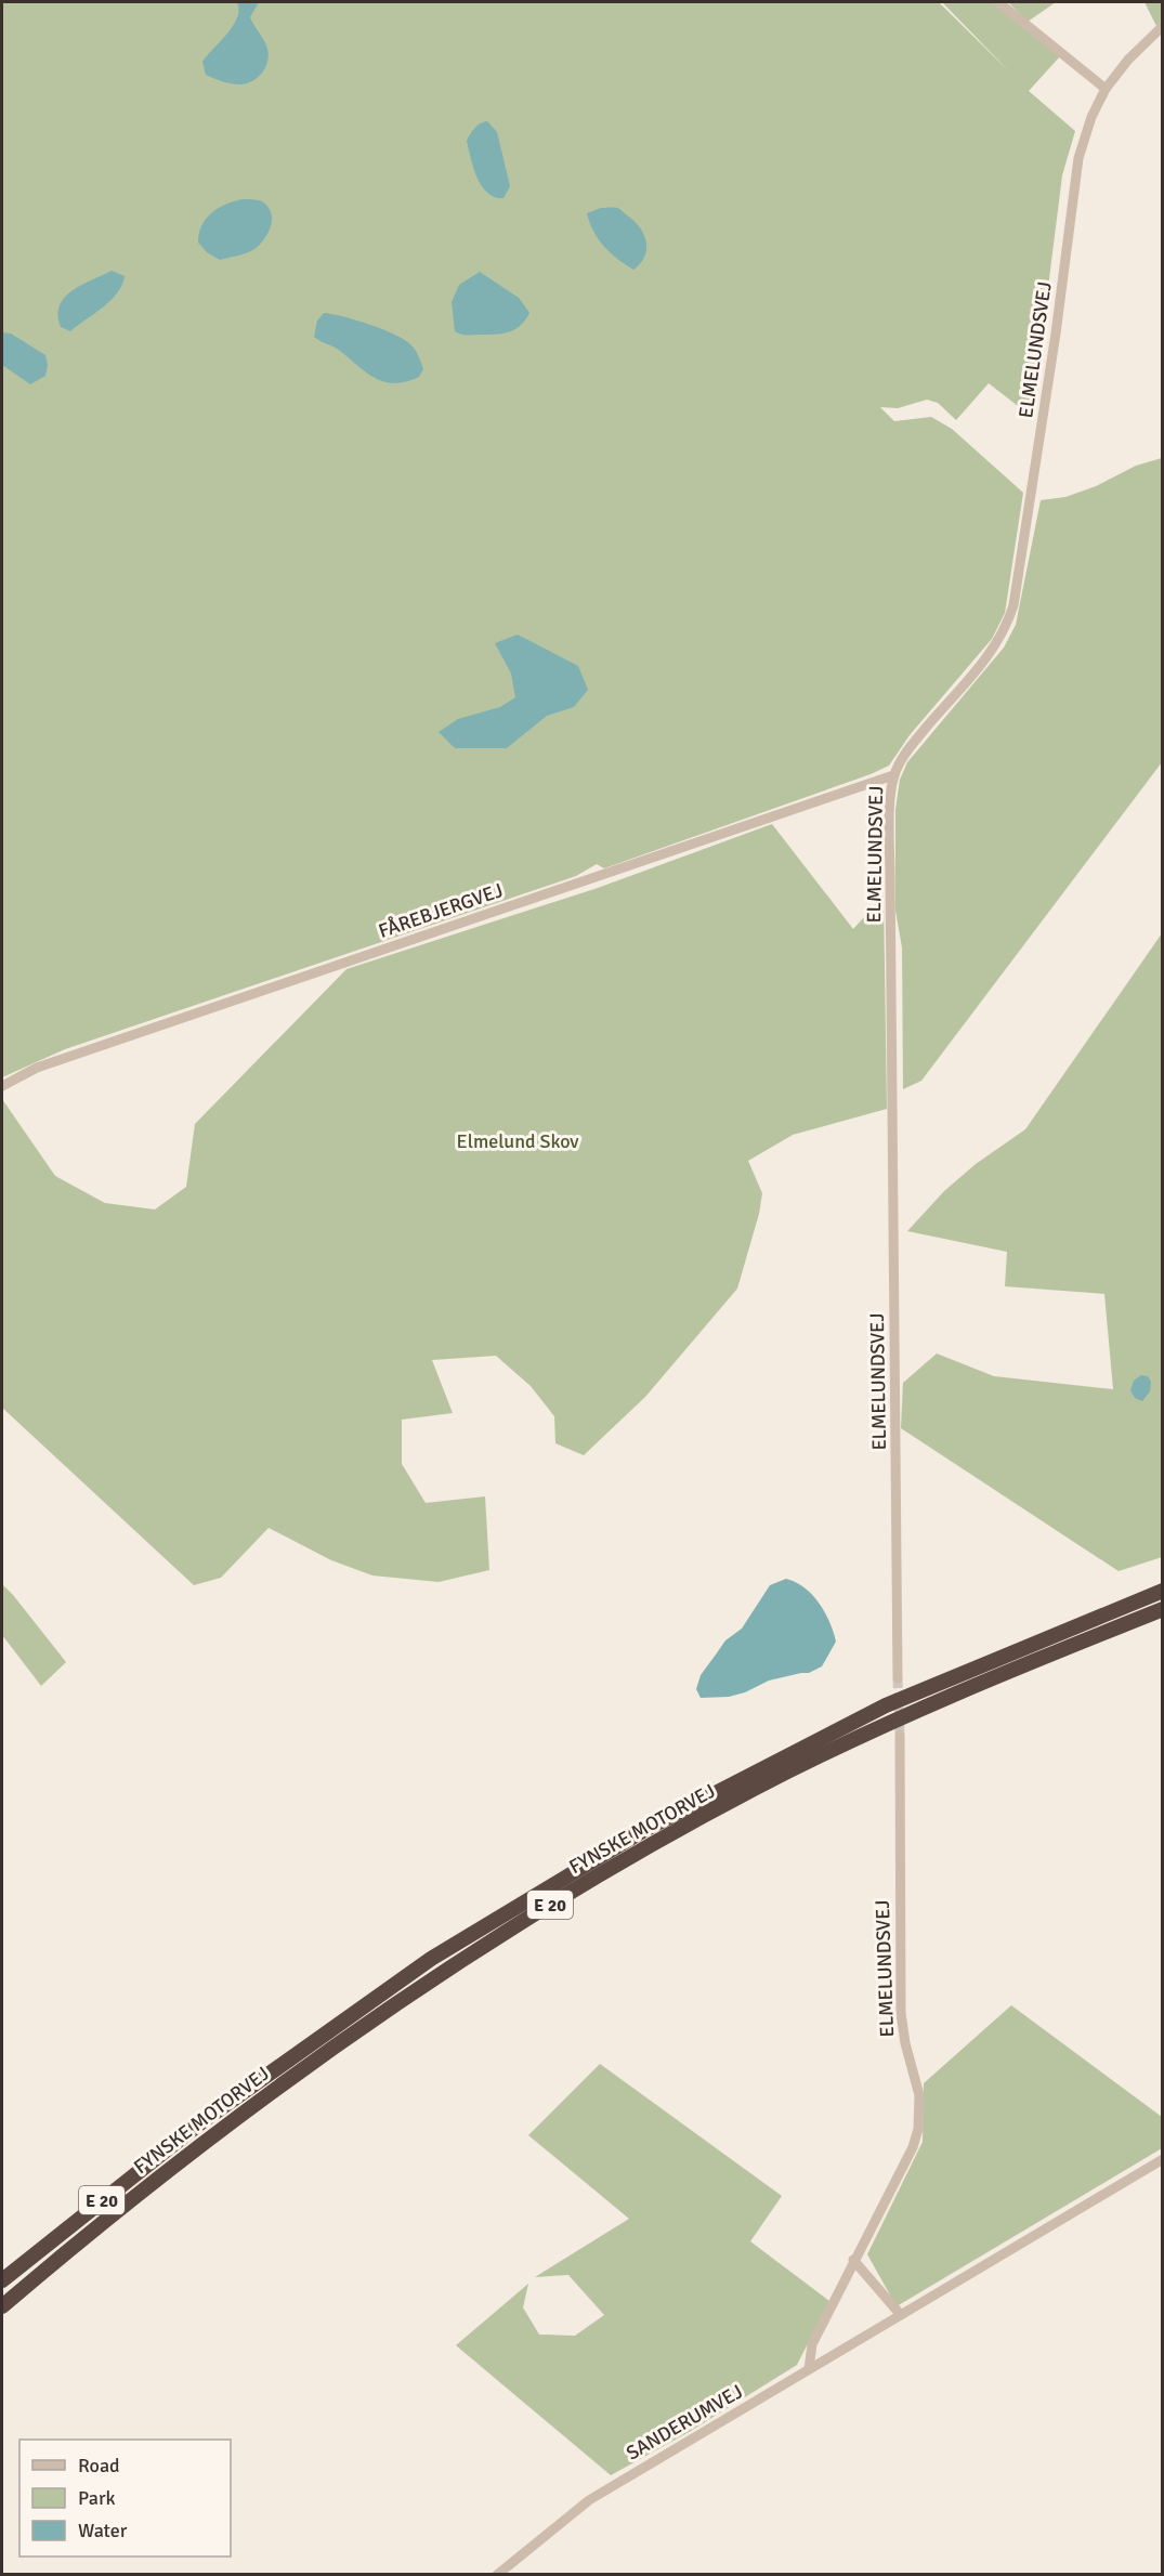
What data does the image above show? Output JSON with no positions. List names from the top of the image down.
{
  "streets": {
    "highway": ["FYNSKE MOTORVEJ", "E 20"],
    "street": ["ELMELUNDSVEJ", "FÅREBJERGVEJ", "SANDERUMVEJ"]
  },
  "crossings": [
    ["ELMELUNDSVEJ", "FÅREBJERGVEJ"],
    ["ELMELUNDSVEJ", "SANDERUMVEJ"]
  ],
  "parks": ["Elmelund Skov"],
  "legend": ["Road", "Park", "Water"]
}
